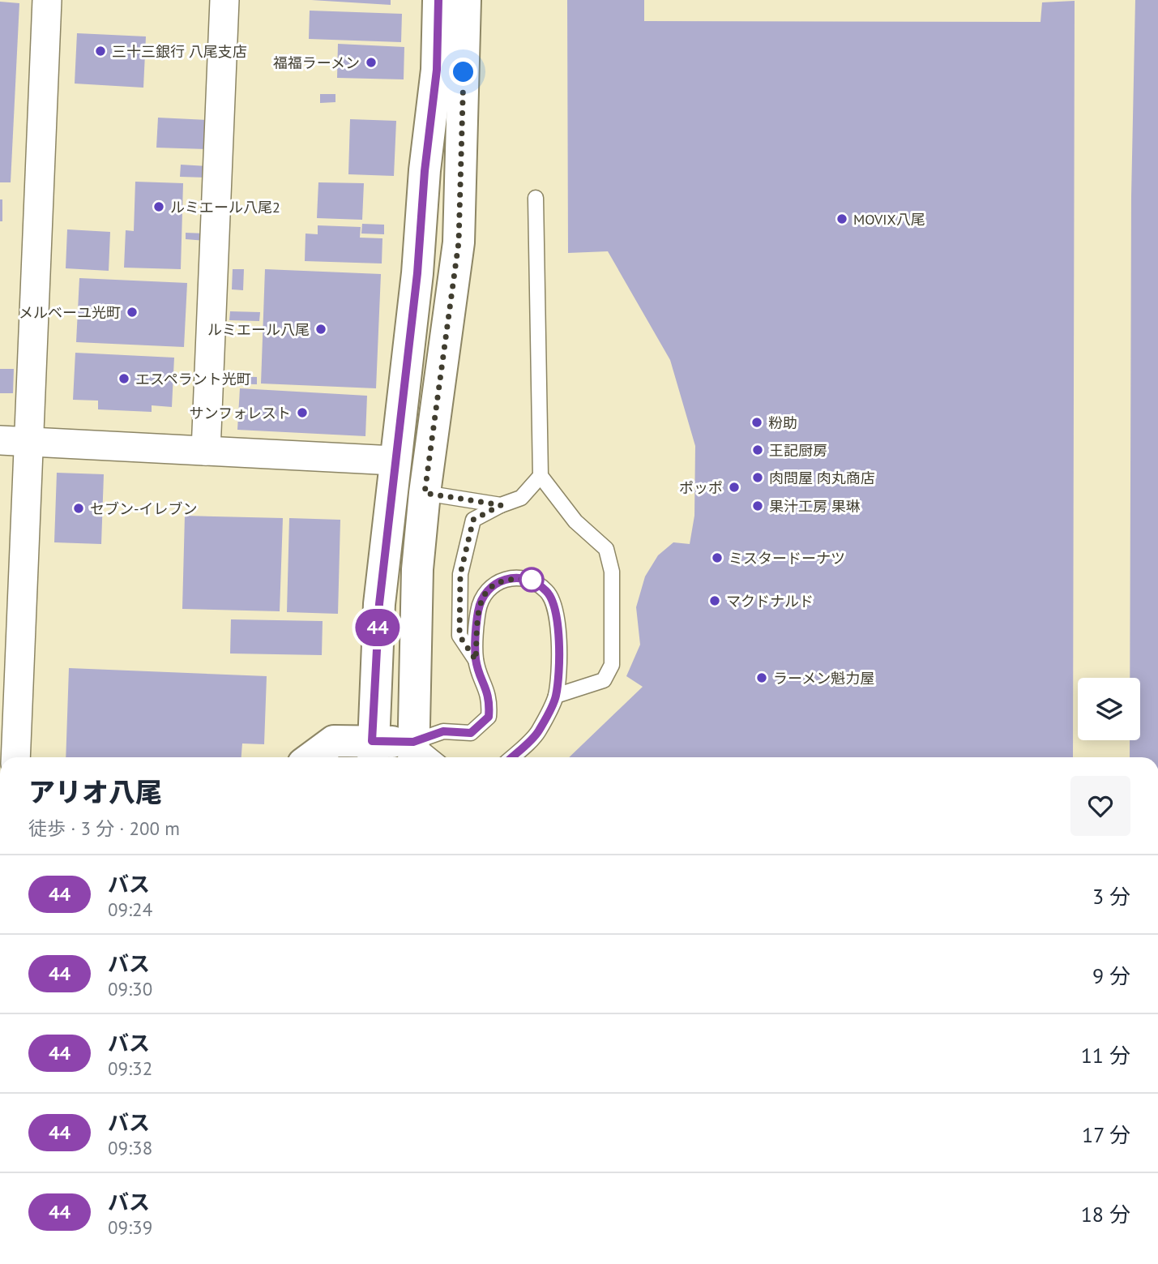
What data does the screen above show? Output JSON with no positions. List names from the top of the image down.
{
  "places": [
    "三十三銀行 八尾支店",
    "福福ラーメン",
    "ルミエール八尾2",
    "MOVIX八尾",
    "メルベーユ光町",
    "ルミエール八尾",
    "エスペラント光町",
    "サンフォレスト",
    "粉助",
    "王記厨房",
    "肉問屋 肉丸商店",
    "ポッポ",
    "果汁工房 果琳",
    "セブン-イレブン",
    "ミスタードーナツ",
    "マクドナルド",
    "ラーメン魁力屋"
  ],
  "lines": ["bus line 44"],
  "page": {
    "on_map": "44",
    "heading": ["アリオ八尾", "徒歩 · 3 分 · 200 m"],
    "list": [
      {
        "mark": "44",
        "name": "バス",
        "note": "09:24",
        "value": "3 分"
      },
      {
        "mark": "44",
        "name": "バス",
        "note": "09:30",
        "value": "9 分"
      },
      {
        "mark": "44",
        "name": "バス",
        "note": "09:32",
        "value": "11 分"
      },
      {
        "mark": "44",
        "name": "バス",
        "note": "09:38",
        "value": "17 分"
      },
      {
        "mark": "44",
        "name": "バス",
        "note": "09:39",
        "value": "18 分"
      }
    ]
  }
}
